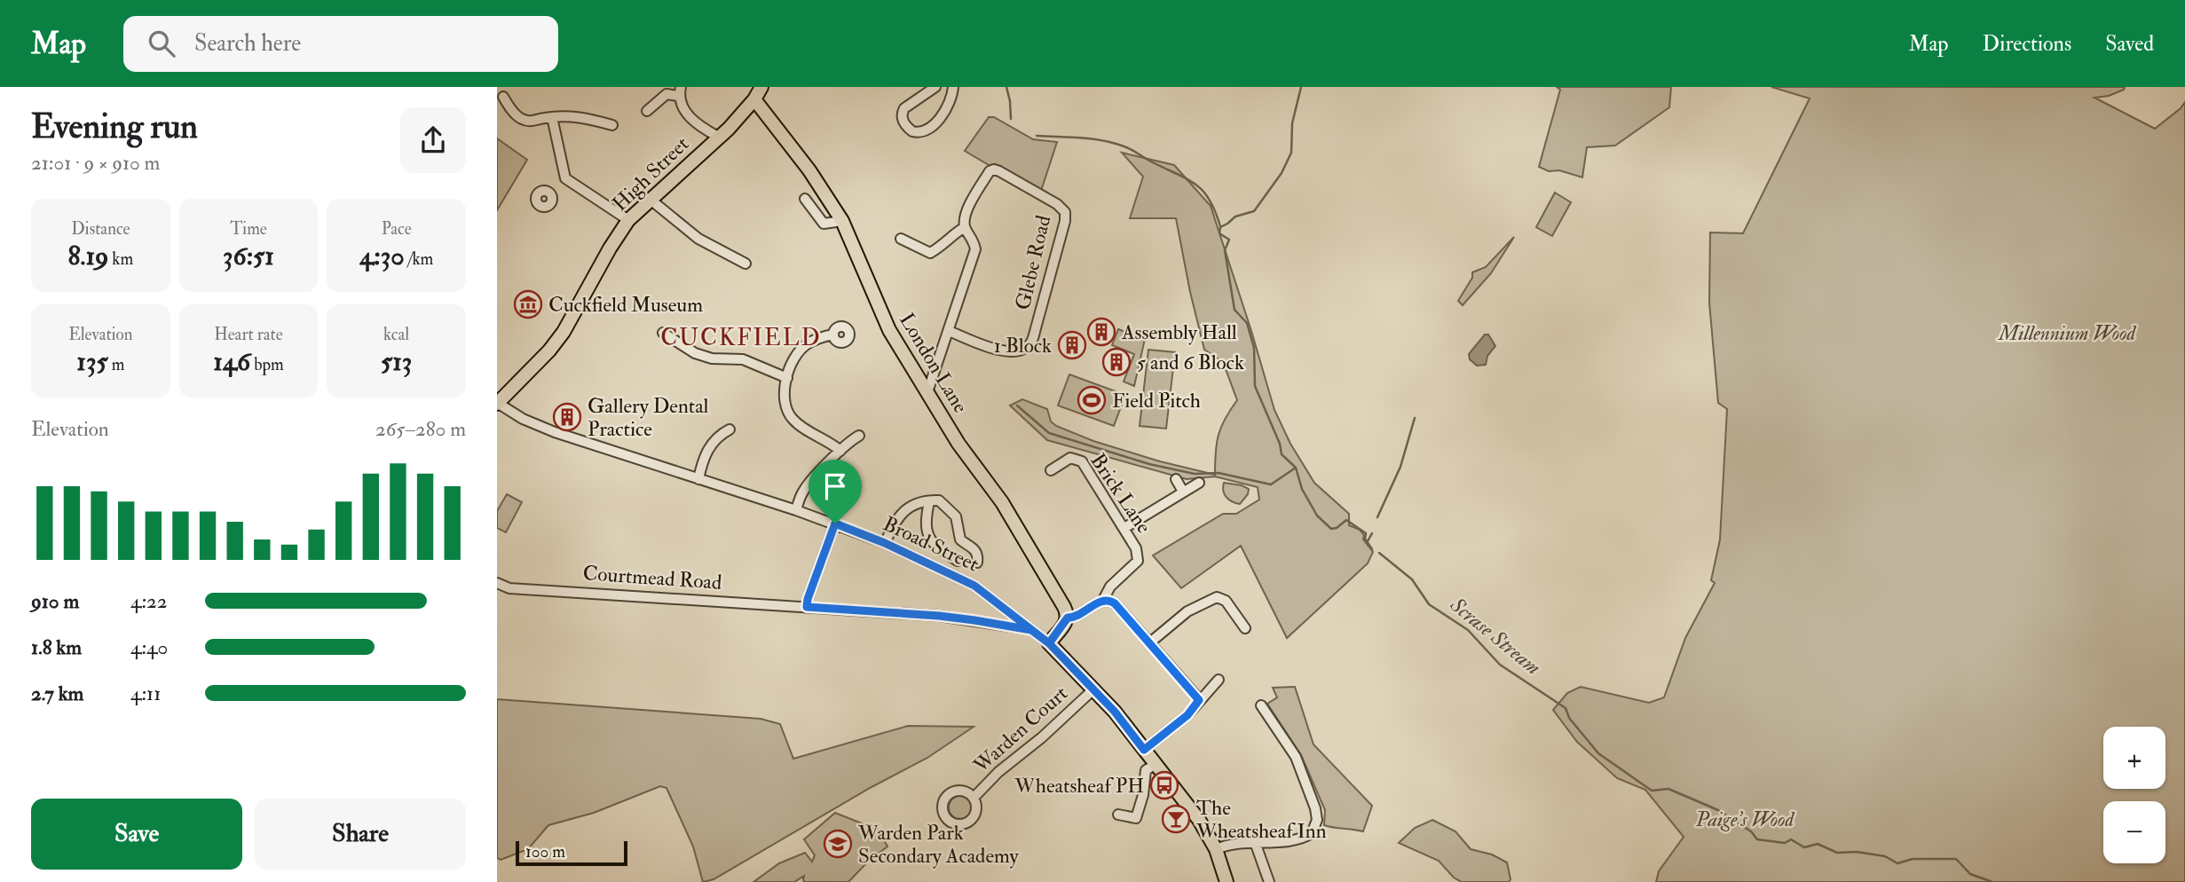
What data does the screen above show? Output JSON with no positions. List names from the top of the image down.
{
  "streets": {
    "main road": ["High Street", "London Lane", "Broad Street"],
    "street": [
      "Glebe Road",
      "Brick Lane",
      "Courtmead Road",
      "Warden Court"
    ]
  },
  "crossings": [
    ["High Street", "London Lane"],
    ["High Street", "Broad Street"],
    ["Broad Street", "Courtmead Road"],
    ["Broad Street", "Warden Court"]
  ],
  "districts": ["CUCKFIELD"],
  "water": ["Scrase Stream"],
  "parks": ["Millennium Wood", "Paige's Wood"],
  "places": {
    "museum": ["Cuckfield Museum"],
    "building": [
      "Assembly Hall",
      "1 Block",
      "5 and 6 Block",
      "Gallery Dental Practice"
    ],
    "sports": ["Field Pitch"],
    "bus stop": ["Wheatsheaf PH"],
    "bar": ["The Wheatsheaf Inn"],
    "school or university": ["Warden Park Secondary Academy"]
  },
  "scale_bar": "100 m",
  "page": {
    "header": "Map",
    "search": "Search here",
    "nav": ["Map", "Directions", "Saved"],
    "heading": ["Evening run", "21:01 · 9 × 910 m"],
    "stats": [
      ["Distance", "8.19 km"],
      ["Time", "36:51"],
      ["Pace", "4:30 /km"],
      ["Elevation", "135 m"],
      ["Heart rate", "146 bpm"],
      ["kcal", "513"]
    ],
    "chart": ["Elevation", "265–280 m"],
    "list": [
      {
        "name": "910 m",
        "note": "4:22"
      },
      {
        "name": "1.8 km",
        "note": "4:40"
      },
      {
        "name": "2.7 km",
        "note": "4:11"
      }
    ],
    "map_buttons": ["+", "−"],
    "buttons": ["Save", "Share"],
    "scale": "100 m"
  }
}
